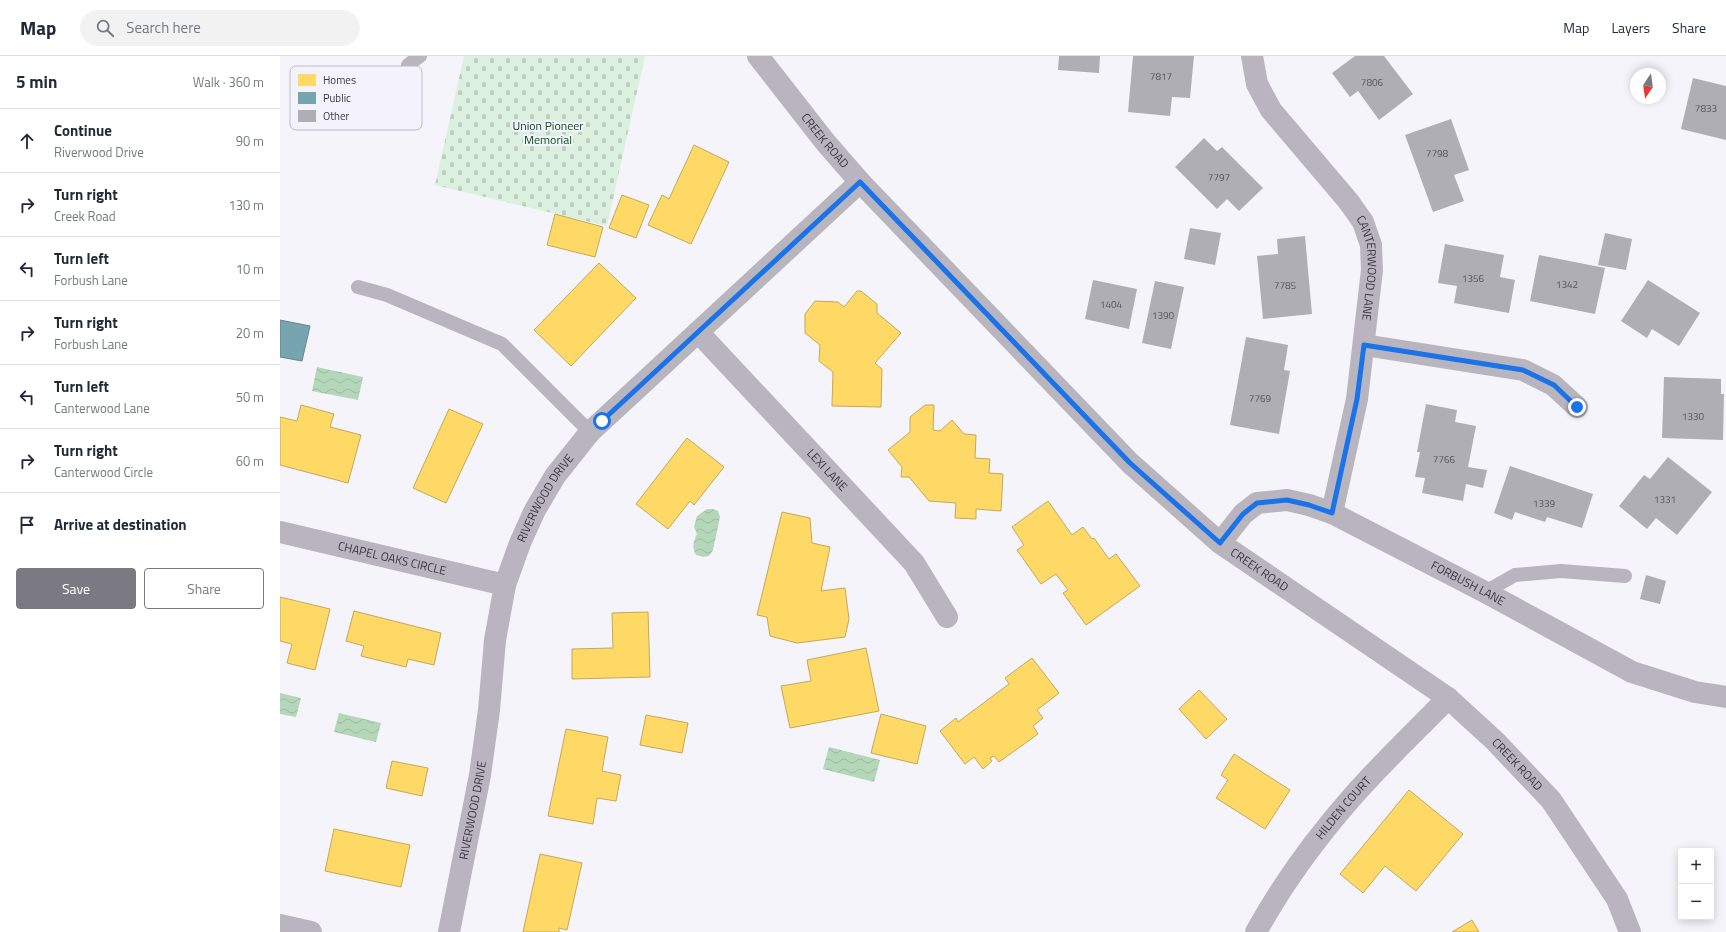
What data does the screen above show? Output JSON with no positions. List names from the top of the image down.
{
  "streets": {
    "street": [
      "CREEK ROAD",
      "CANTERWOOD LANE",
      "LEXI LANE",
      "RIVERWOOD DRIVE",
      "CHAPEL OAKS CIRCLE",
      "FORBUSH LANE",
      "HILDEN COURT"
    ]
  },
  "crossings": [
    ["CREEK ROAD", "RIVERWOOD DRIVE"],
    ["CREEK ROAD", "FORBUSH LANE"],
    ["CREEK ROAD", "HILDEN COURT"],
    ["CANTERWOOD LANE", "FORBUSH LANE"],
    ["LEXI LANE", "RIVERWOOD DRIVE"],
    ["RIVERWOOD DRIVE", "CHAPEL OAKS CIRCLE"]
  ],
  "parks": ["Union Pioneer Memorial"],
  "house_numbers": [
    "7817",
    "7806",
    "7833",
    "7798",
    "7797",
    "1356",
    "1342",
    "7785",
    "1404",
    "1390",
    "7769",
    "1330",
    "7766",
    "1331",
    "1339"
  ],
  "legend": ["Homes", "Public", "Other"],
  "north": "bottom",
  "page": {
    "header": "Map",
    "search": "Search here",
    "nav": ["Map", "Layers", "Share"],
    "heading": ["5 min", "Walk · 360 m"],
    "list": [
      ["Continue", "Riverwood Drive", "90 m"],
      ["Turn right", "Creek Road", "130 m"],
      ["Turn left", "Forbush Lane", "10 m"],
      ["Turn right", "Forbush Lane", "20 m"],
      ["Turn left", "Canterwood Lane", "50 m"],
      ["Turn right", "Canterwood Circle", "60 m"],
      "Arrive at destination"
    ],
    "buttons": ["Save", "Share"],
    "map_buttons": ["+", "−"]
  }
}
